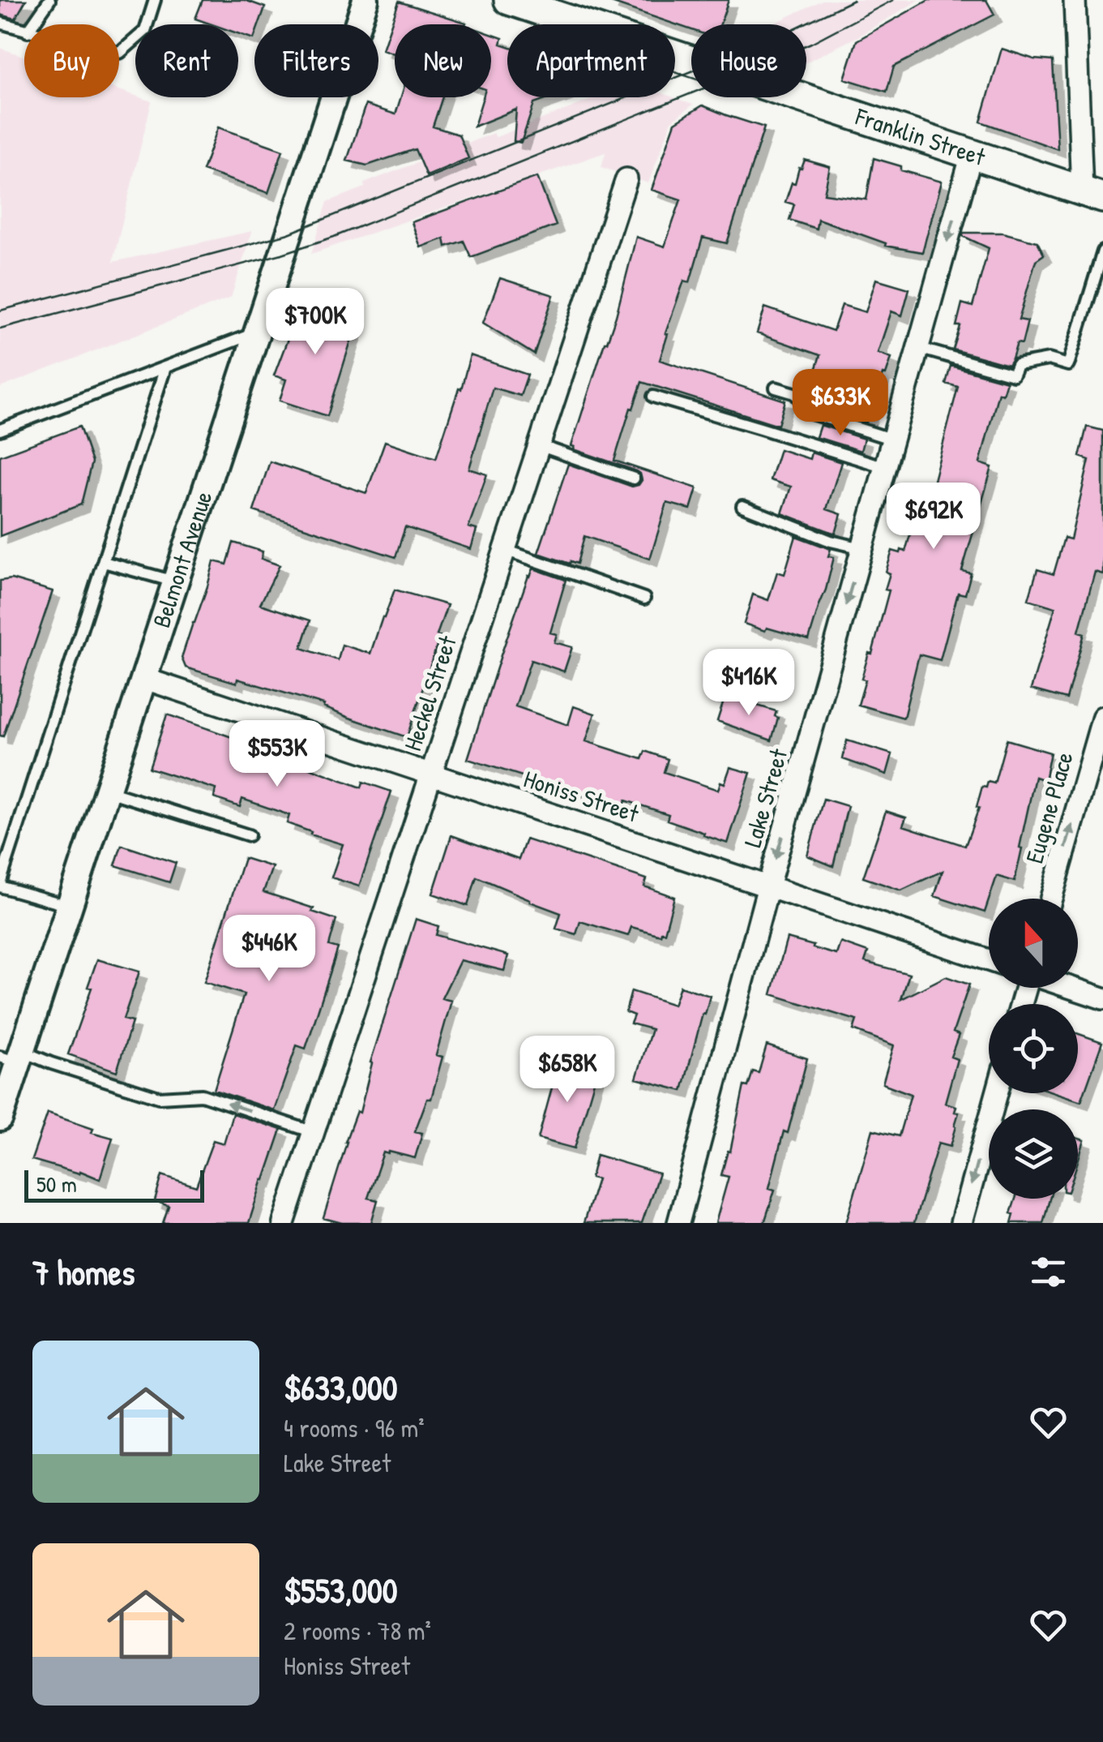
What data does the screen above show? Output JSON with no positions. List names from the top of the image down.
{
  "streets": {
    "main road": ["Franklin Street"],
    "street": [
      "Belmont Avenue",
      "Heckel Street",
      "Honiss Street",
      "Lake Street",
      "Eugene Place"
    ]
  },
  "crossings": [
    ["Franklin Street", "Lake Street"],
    ["Belmont Avenue", "Honiss Street"],
    ["Heckel Street", "Honiss Street"],
    ["Honiss Street", "Lake Street"]
  ],
  "one_way": ["Lake Street", "Eugene Place"],
  "scale_bar": "50 m",
  "north": "top",
  "page": {
    "chip": [
      "Buy",
      "Rent",
      "Filters",
      "New",
      "Apartment",
      "House"
    ],
    "price": [
      "$700K",
      "$633K",
      "$692K",
      "$416K",
      "$553K",
      "$446K",
      "$658K"
    ],
    "scale": "50 m",
    "heading": "7 homes",
    "list": [
      {
        "name": "$633,000",
        "note": "4 rooms · 96 m² · Lake Street"
      },
      {
        "name": "$553,000",
        "note": "2 rooms · 78 m² · Honiss Street"
      }
    ]
  }
}
